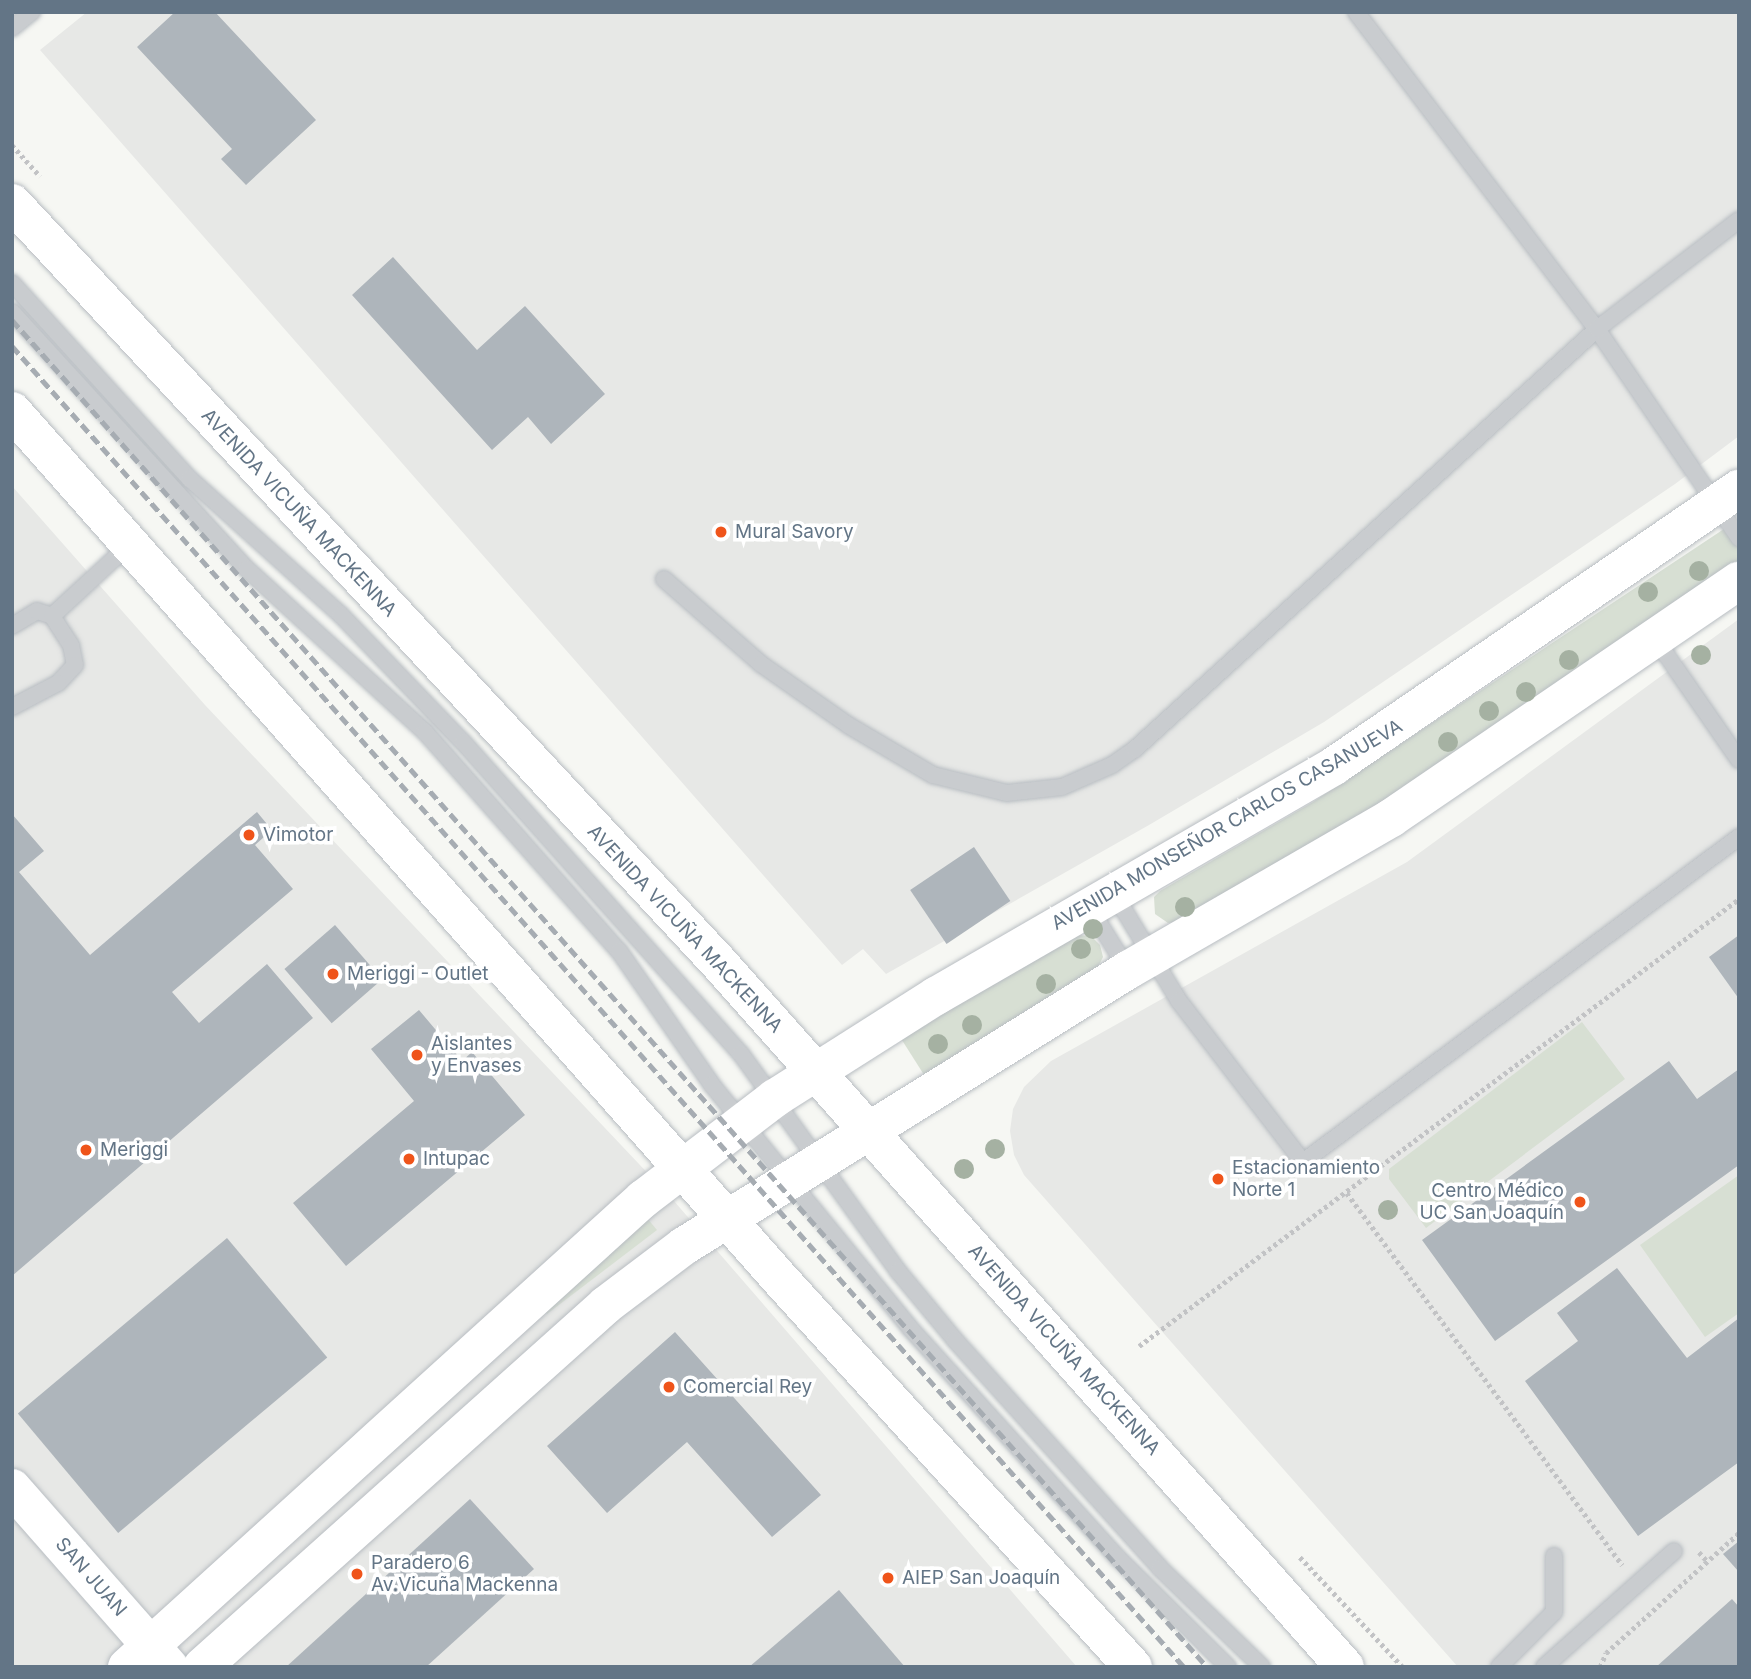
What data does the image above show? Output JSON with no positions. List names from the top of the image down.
{
  "streets": {
    "main road": ["AVENIDA VICUÑA MACKENNA", "AVENIDA MONSEÑOR CARLOS CASANUEVA", "SAN JUAN"]
  },
  "crossings": [
    ["AVENIDA VICUÑA MACKENNA", "AVENIDA MONSEÑOR CARLOS CASANUEVA"],
    ["AVENIDA MONSEÑOR CARLOS CASANUEVA", "SAN JUAN"]
  ],
  "places": [
    "Mural Savory",
    "Vimotor",
    "Meriggi - Outlet",
    "Aislantes y Envases",
    "Meriggi",
    "Intupac",
    "Estacionamiento Norte 1",
    "Centro Médico UC San Joaquín",
    "Comercial Rey",
    "Paradero 6 Av.Vicuña Mackenna",
    "AIEP San Joaquín"
  ]
}
